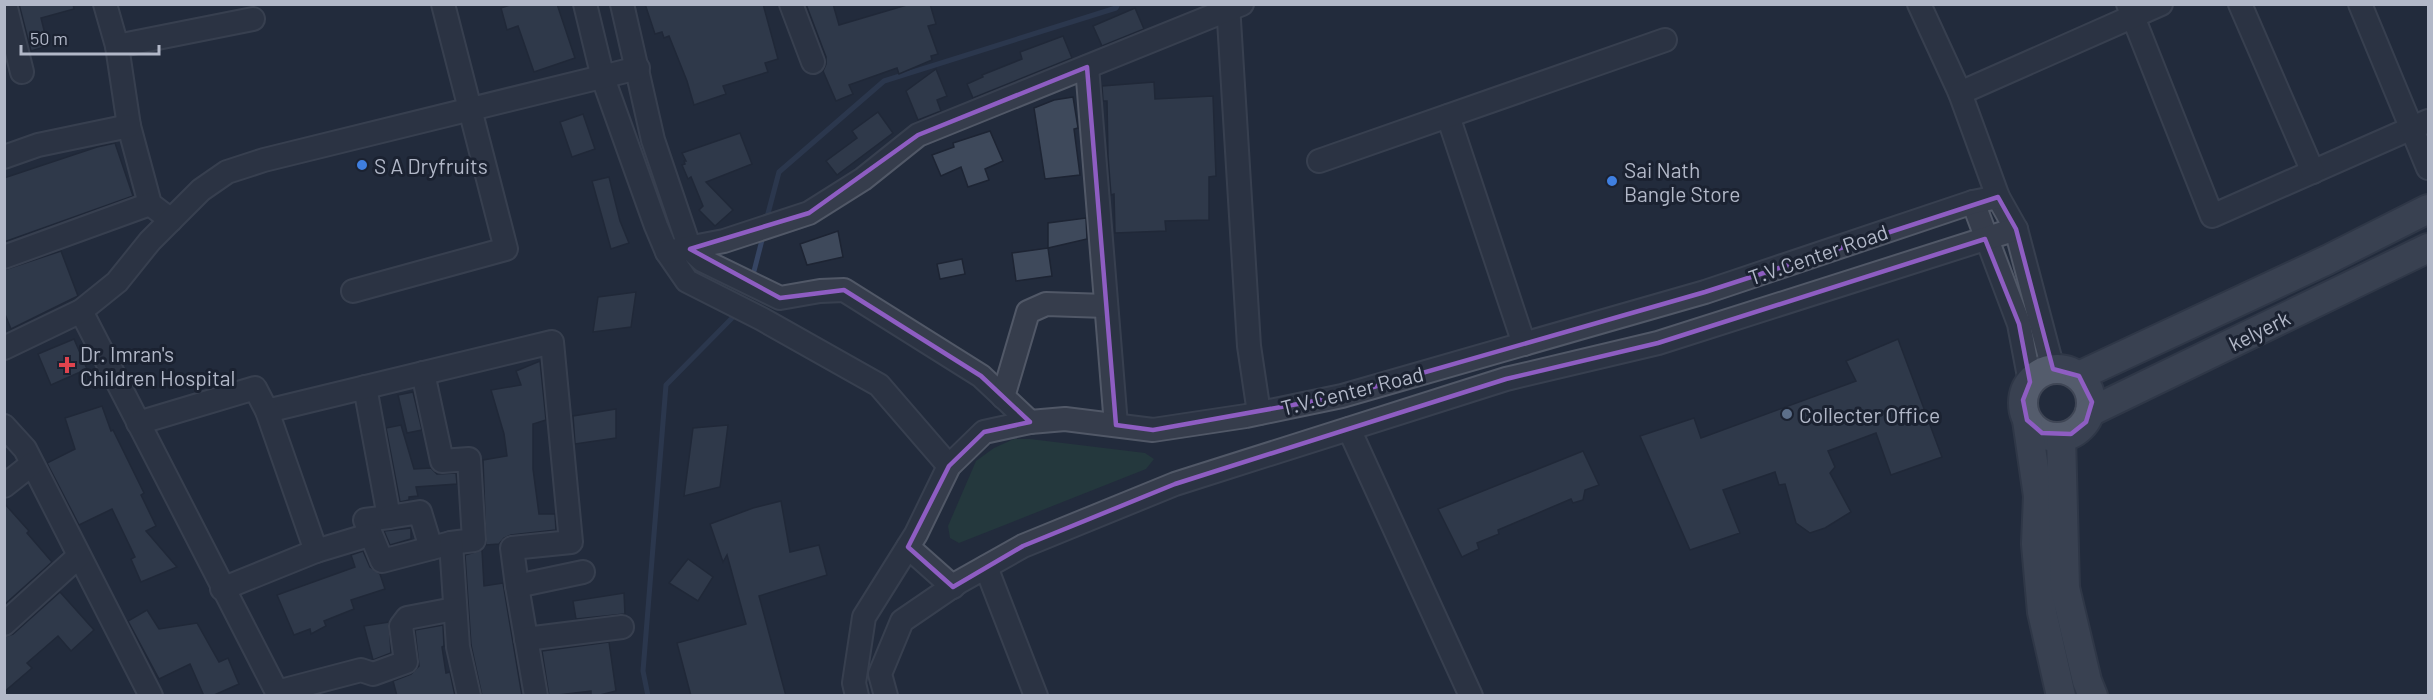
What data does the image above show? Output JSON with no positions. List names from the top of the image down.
{
  "streets": {
    "main road": ["kelyerk"],
    "street": ["T.V.Center Road"]
  },
  "places": {
    "other": ["S A Dryfruits", "Sai Nath Bangle Store", "Collecter Office"],
    "health": ["Dr. Imran's Children Hospital"]
  },
  "scale_bar": "50 m"
}
